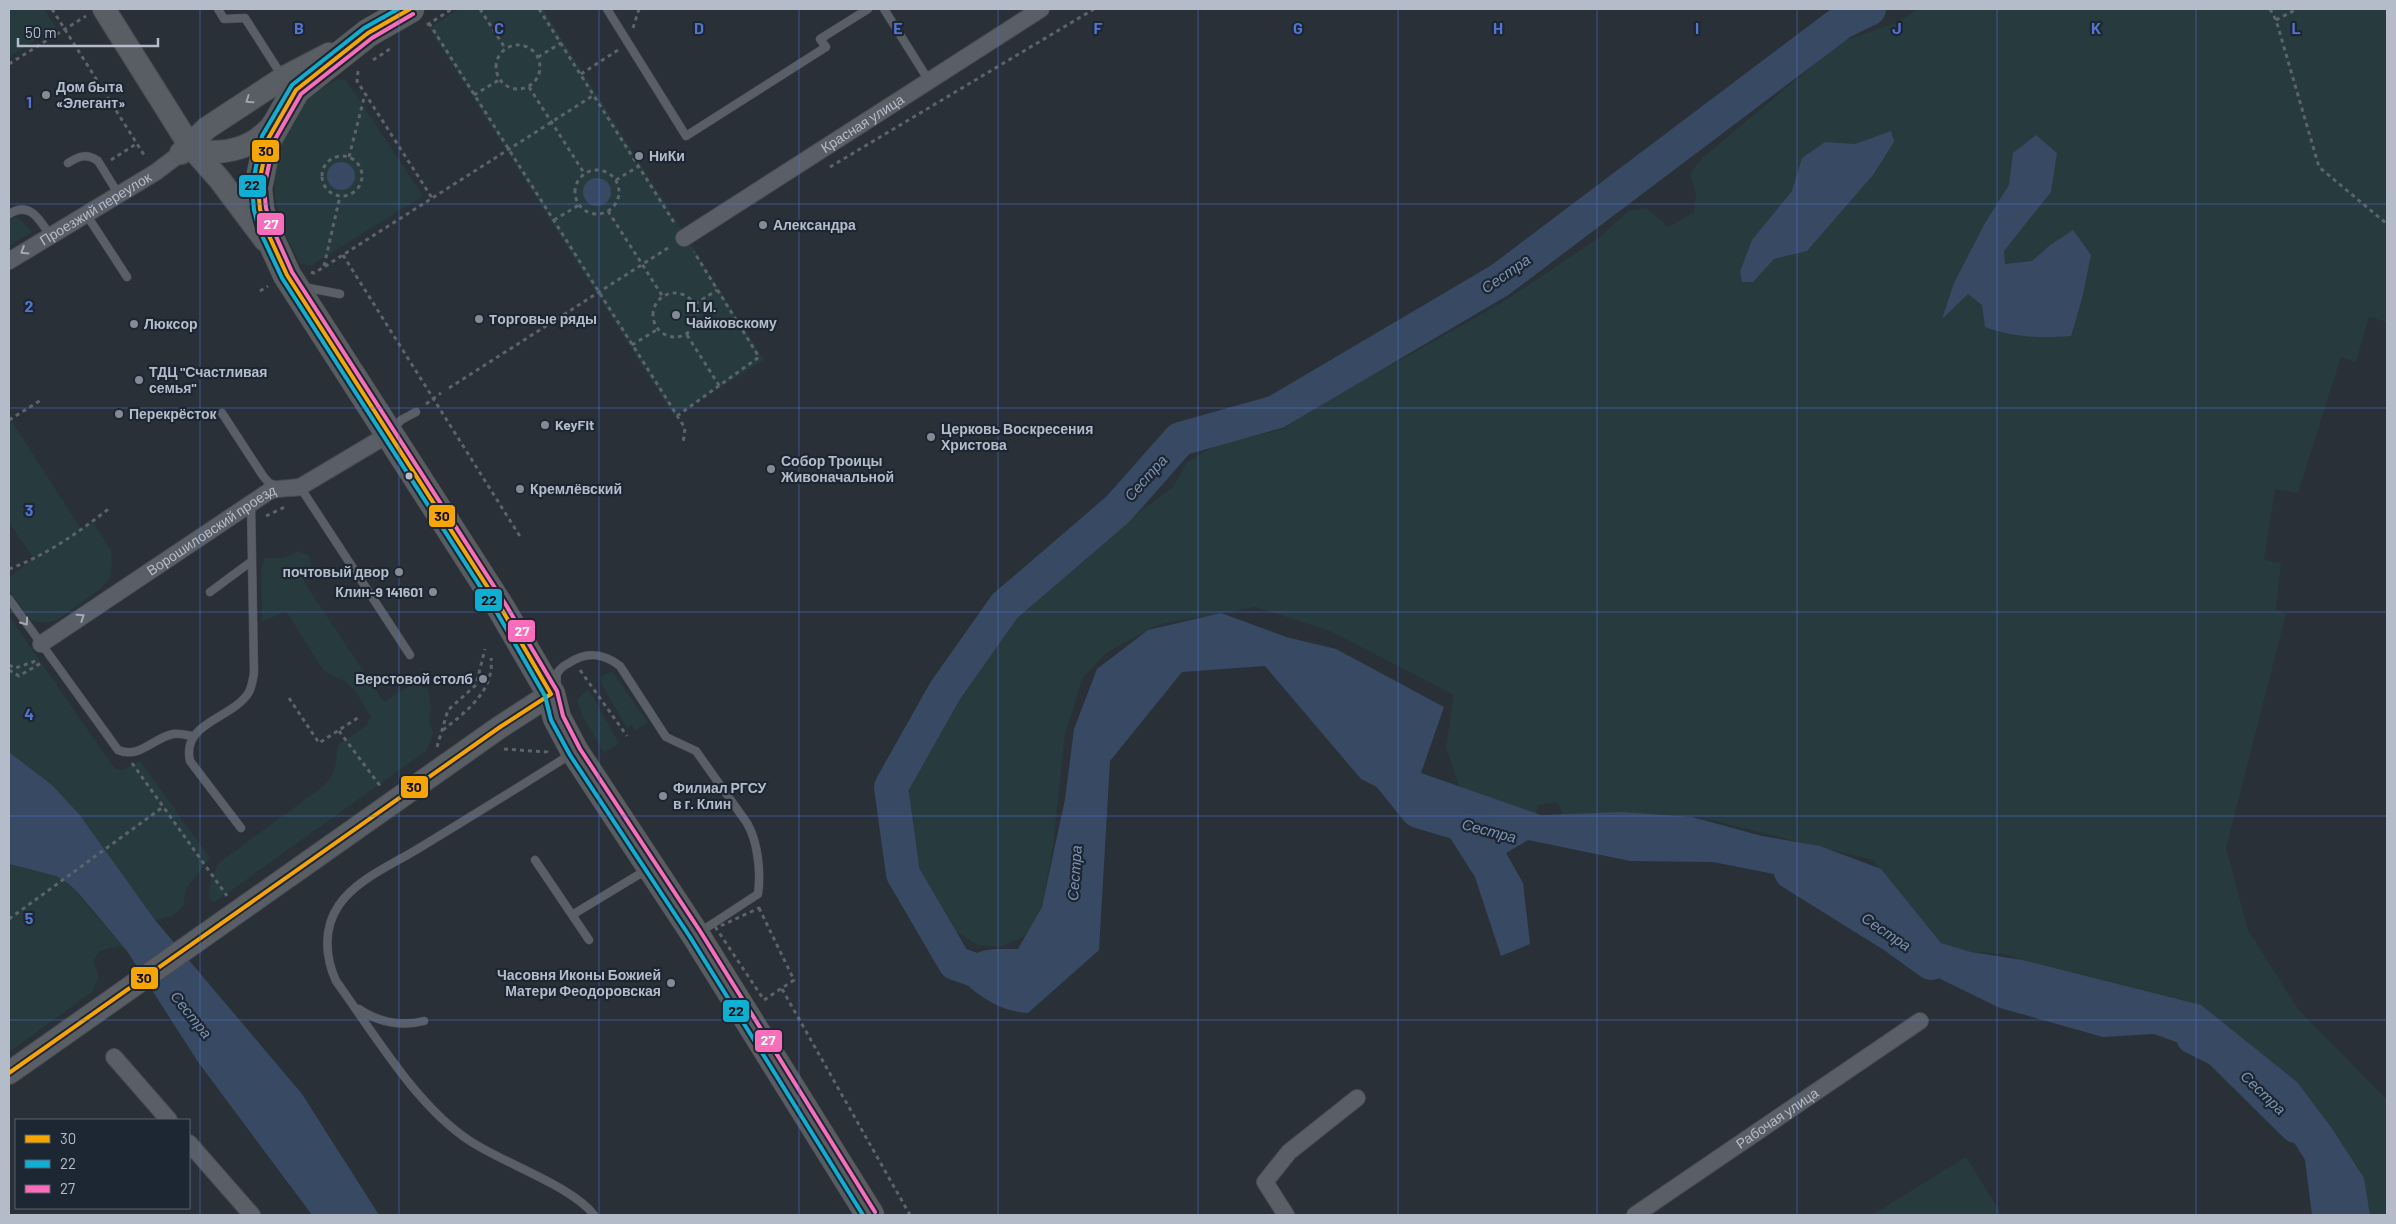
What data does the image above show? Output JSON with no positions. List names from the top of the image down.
{
  "streets": {
    "street": [
      "Красная улица",
      "Проезжий переулок",
      "Ворошиловский проезд",
      "Рабочая улица"
    ]
  },
  "one_way": ["Ворошиловский проезд"],
  "water": ["Сестра"],
  "places": [
    "Дом быта «Элегант»",
    "НиКи",
    "Александра",
    "П. И. Чайковскому",
    "Tорговые ряды",
    "Люксор",
    "ТДЦ \"Счастливая семья\"",
    "Перекрёсток",
    "KeyFit",
    "Церковь Воскресения Христова",
    "Собор Троицы Живоначальной",
    "Кремлёвский",
    "почтовый двор",
    "Клин-9 141601",
    "Верстовой столб",
    "Филиал РГСУ в г. Клин",
    "Часовня Иконы Божией Матери Феодоровская"
  ],
  "lines": ["transit line 30", "transit line 22", "transit line 27"],
  "legend": ["30", "22", "27"],
  "scale_bar": "50 m",
  "grid": {
    "columns": [
      "B",
      "C",
      "D",
      "E",
      "F",
      "G",
      "H",
      "I",
      "J",
      "K",
      "L"
    ],
    "rows": [
      "1",
      "2",
      "3",
      "4",
      "5"
    ]
  }
}
